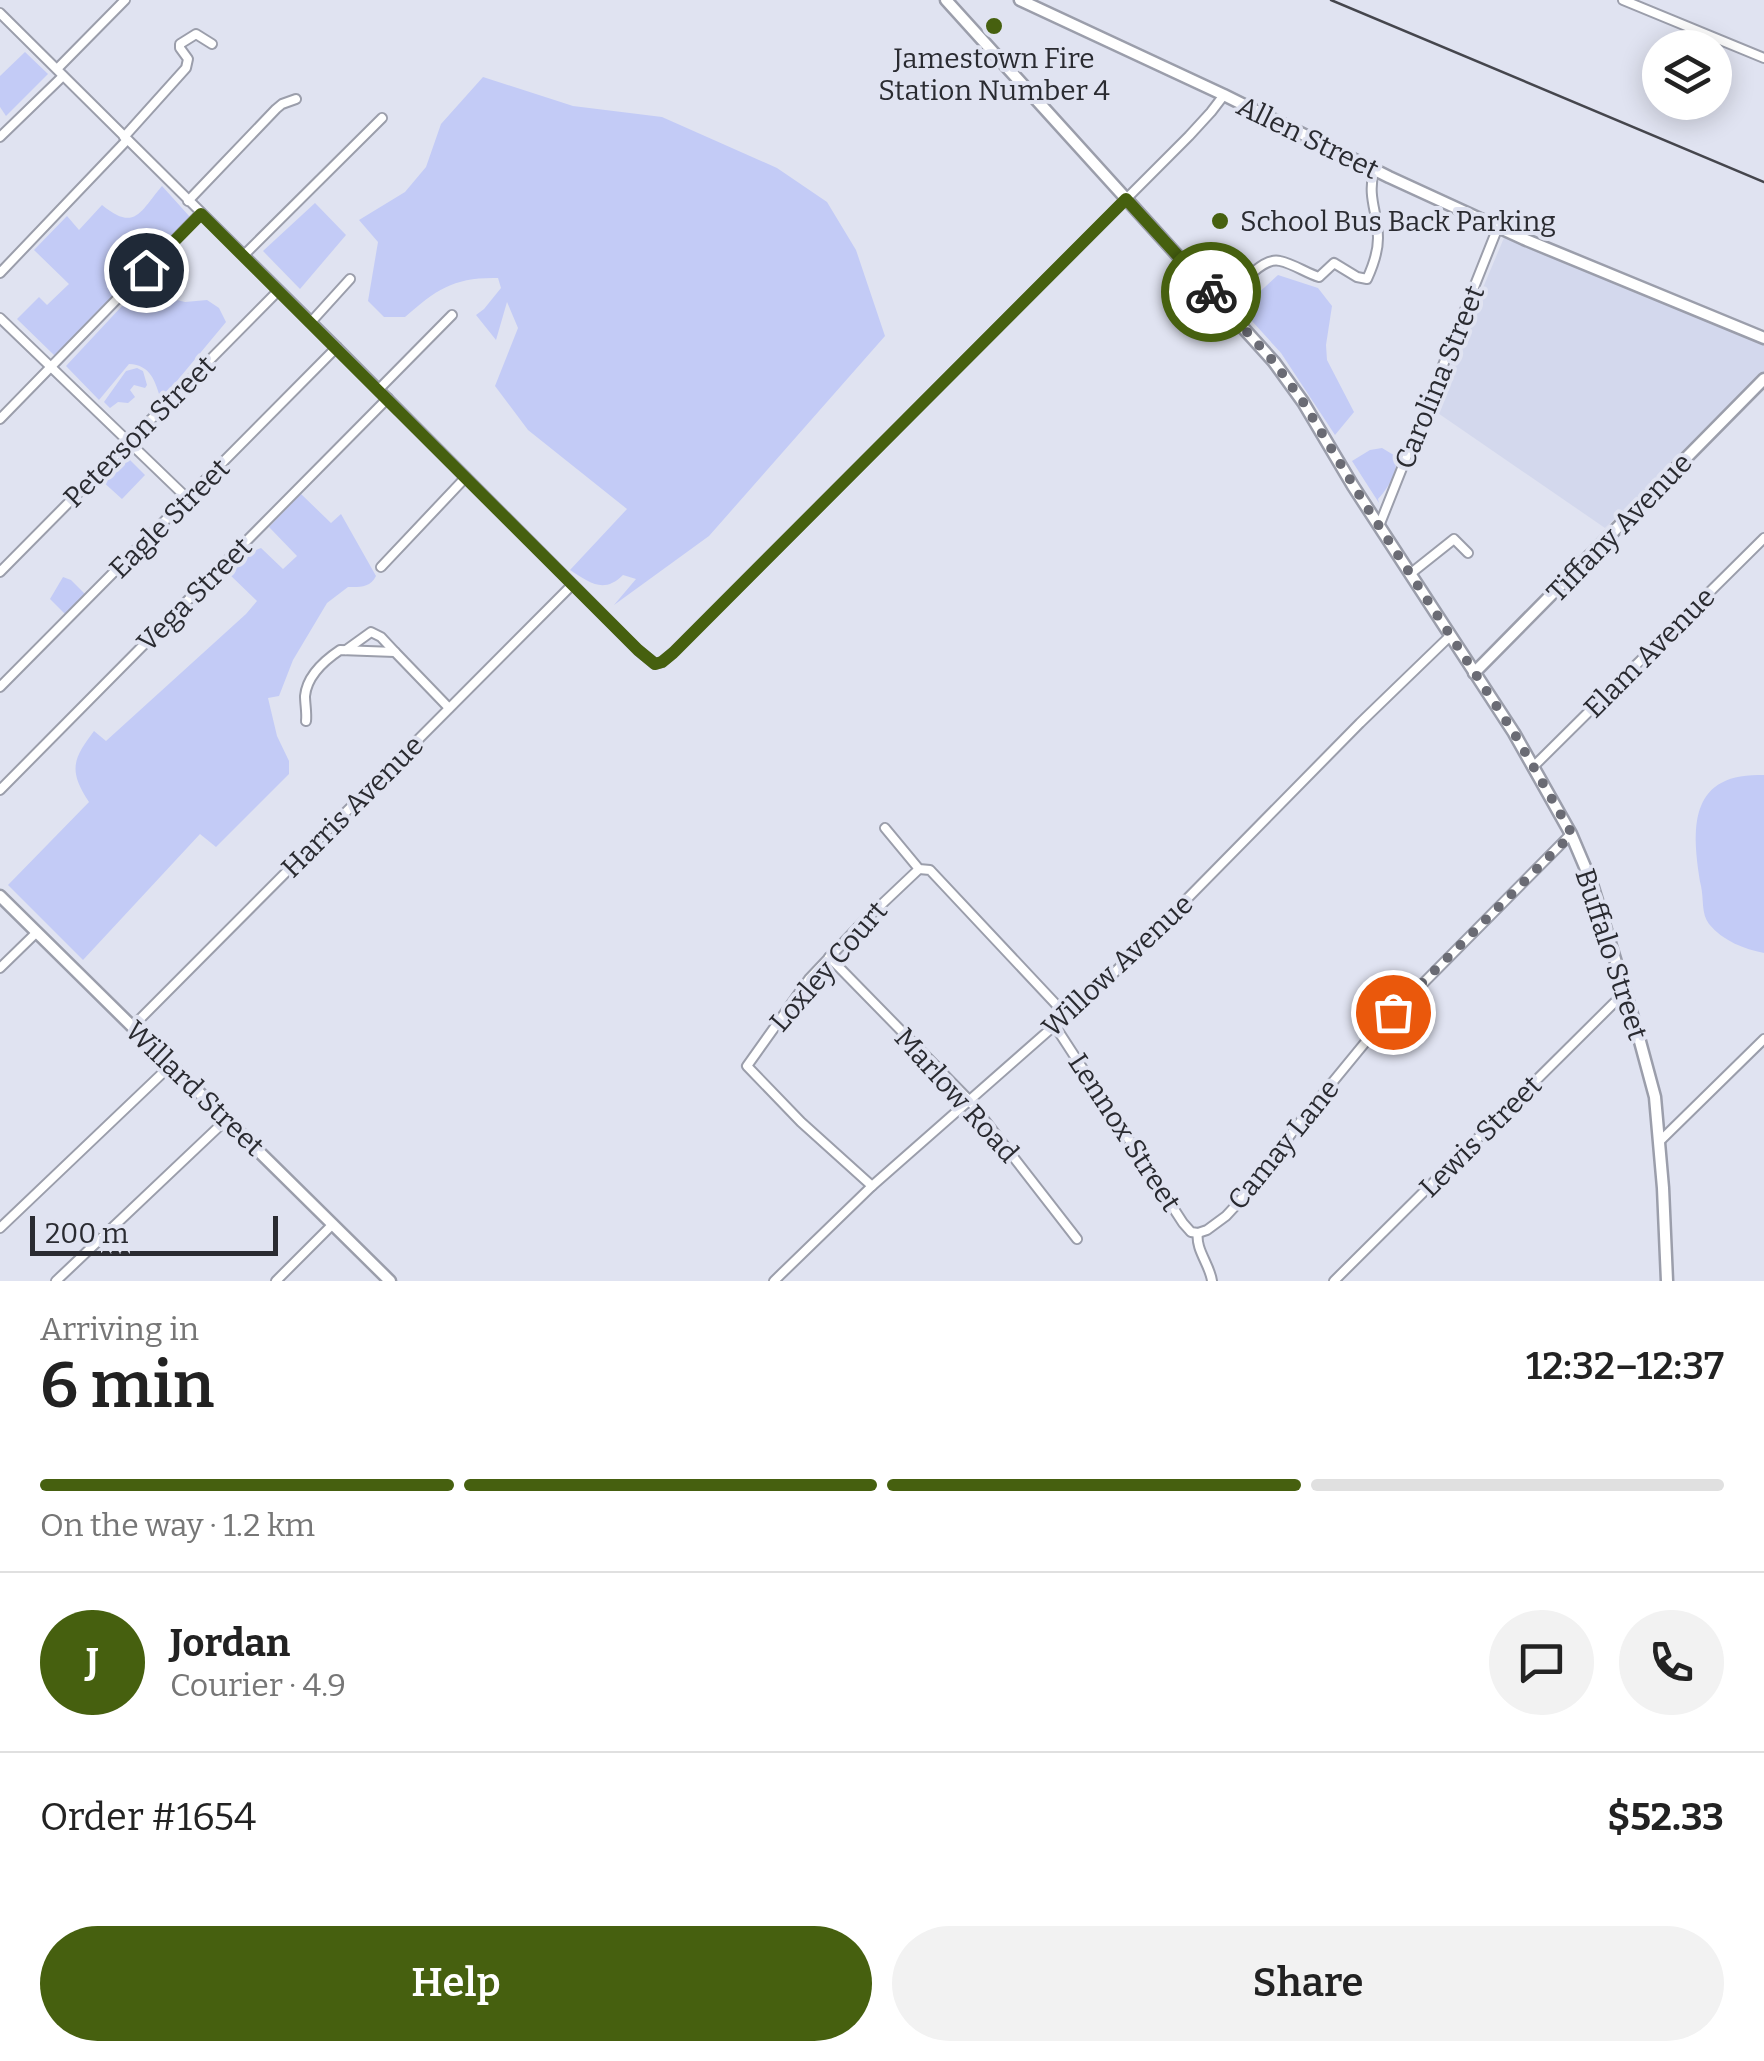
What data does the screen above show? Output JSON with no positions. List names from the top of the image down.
{
  "streets": {
    "street": [
      "Allen Street",
      "Carolina Street",
      "Peterson Street",
      "Eagle Street",
      "Tiffany Avenue",
      "Vega Street",
      "Elam Avenue",
      "Harris Avenue",
      "Buffalo Street",
      "Willow Avenue",
      "Loxley Court",
      "Willard Street",
      "Marlow Road",
      "Lennox Street",
      "Lewis Street",
      "Camay Lane"
    ]
  },
  "crossings": [
    ["Allen Street", "Carolina Street"],
    ["Carolina Street", "Buffalo Street"],
    ["Tiffany Avenue", "Buffalo Street"],
    ["Elam Avenue", "Buffalo Street"],
    ["Harris Avenue", "Willard Street"],
    ["Buffalo Street", "Willow Avenue"],
    ["Buffalo Street", "Lewis Street"],
    ["Buffalo Street", "Camay Lane"],
    ["Willow Avenue", "Loxley Court"],
    ["Willow Avenue", "Marlow Road"],
    ["Willow Avenue", "Lennox Street"],
    ["Loxley Court", "Marlow Road"],
    ["Lennox Street", "Camay Lane"]
  ],
  "places": ["Jamestown Fire Station Number 4", "School Bus Back Parking"],
  "scale_bar": "200 m",
  "page": {
    "scale": "200 m",
    "heading": ["6 min", "Arriving in", "12:32–12:37"],
    "panel": [
      "Jordan",
      "Courier · 4.9",
      "Order #1654",
      "$52.33"
    ],
    "bar": "On the way · 1.2 km",
    "round": "J",
    "buttons": ["Help", "Share"]
  }
}
